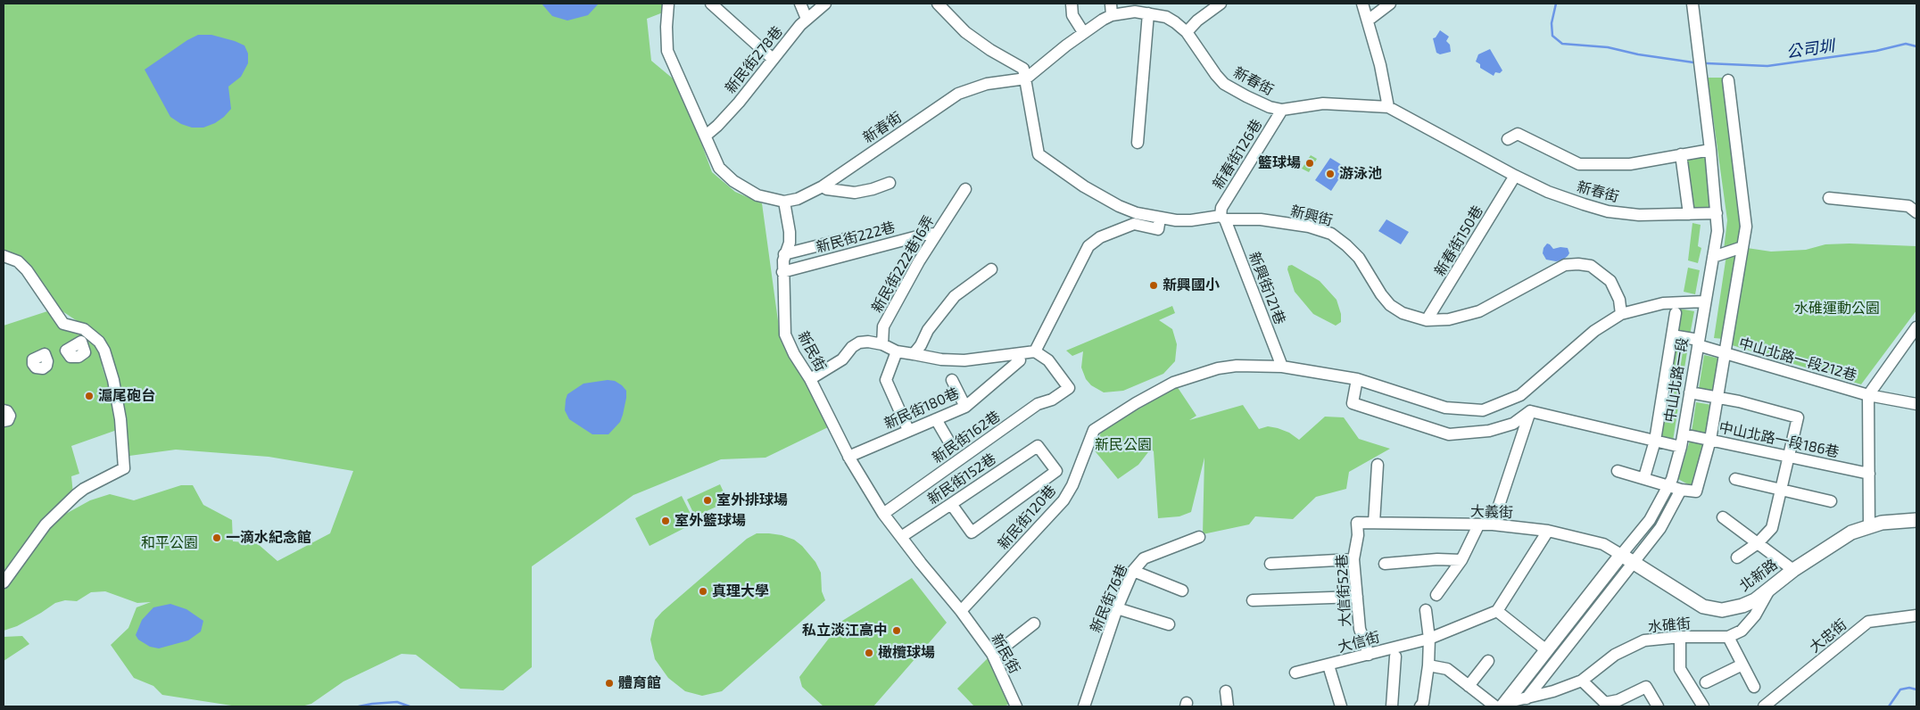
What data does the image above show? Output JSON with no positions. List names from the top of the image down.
{
  "streets": {
    "main road": ["中山北路一段", "北新路"],
    "street": [
      "新民街278巷",
      "新春街",
      "新春街126巷",
      "新興街",
      "新民街222巷",
      "新春街150巷",
      "新民街222巷16弄",
      "新興街121巷",
      "新民街",
      "中山北路一段212巷",
      "新民街180巷",
      "新民街162巷",
      "中山北路一段186巷",
      "新民街152巷",
      "大義街",
      "新民街120巷",
      "大信街52巷",
      "新民街76巷",
      "水碓街",
      "大忠街",
      "大信街"
    ]
  },
  "crossings": [
    ["新春街", "新春街126巷"],
    ["新春街", "新興街"],
    ["新春街", "新春街150巷"],
    ["新春街", "新民街"],
    ["新春街", "中山北路一段"],
    ["新春街126巷", "新興街"],
    ["新春街126巷", "新興街121巷"],
    ["新興街", "新春街150巷"],
    ["新興街", "新興街121巷"],
    ["新民街222巷", "新民街222巷16弄"],
    ["新民街222巷", "新民街"],
    ["新興街121巷", "新民街120巷"],
    ["新民街", "新民街180巷"],
    ["新民街", "新民街162巷"],
    ["新民街", "新民街152巷"],
    ["新民街", "新民街120巷"],
    ["中山北路一段212巷", "中山北路一段"],
    ["中山北路一段212巷", "中山北路一段186巷"],
    ["中山北路一段212巷", "北新路"],
    ["中山北路一段", "中山北路一段186巷"],
    ["中山北路一段", "大義街"],
    ["中山北路一段", "北新路"],
    ["中山北路一段", "水碓街"],
    ["大義街", "北新路"],
    ["大義街", "大信街52巷"],
    ["大信街52巷", "大信街"]
  ],
  "water": ["公司圳"],
  "parks": ["水碓運動公園", "新民公園", "和平公園"],
  "places": [
    "籃球場",
    "游泳池",
    "新興國小",
    "滬尾砲台",
    "室外排球場",
    "室外籃球場",
    "一滴水紀念館",
    "真理大學",
    "私立淡江高中",
    "橄欖球場",
    "體育館"
  ]
}
